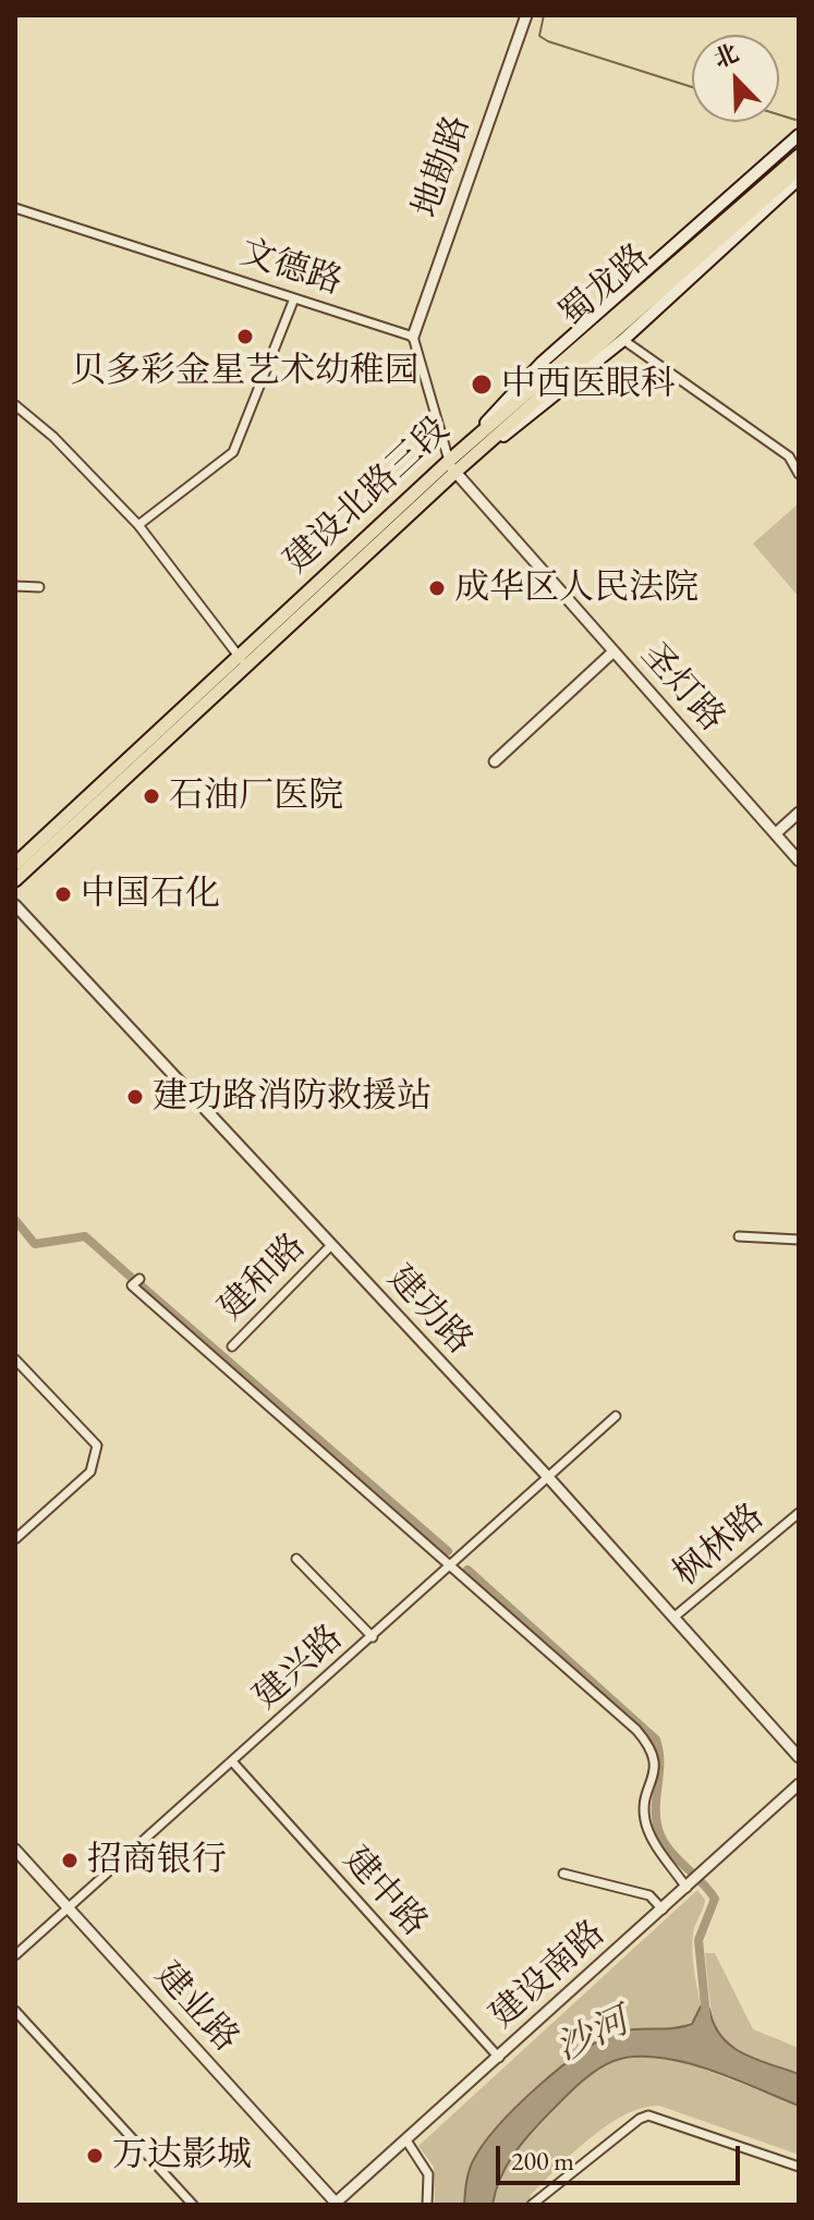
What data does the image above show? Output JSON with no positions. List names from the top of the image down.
{
  "streets": {
    "main road": ["蜀龙路", "建设北路三段"],
    "street": [
      "地勘路",
      "文德路",
      "圣灯路",
      "建和路",
      "建功路",
      "枫林路",
      "建兴路",
      "建中路",
      "建设南路",
      "建业路"
    ]
  },
  "crossings": [
    ["地勘路", "文德路"],
    ["蜀龙路", "建设北路三段"],
    ["蜀龙路", "圣灯路"],
    ["建设北路三段", "圣灯路"],
    ["建和路", "建功路"],
    ["建功路", "枫林路"],
    ["建功路", "建兴路"],
    ["建兴路", "建中路"],
    ["建兴路", "建业路"],
    ["建中路", "建设南路"],
    ["建设南路", "建业路"]
  ],
  "water": ["沙河"],
  "places": [
    "贝多彩金星艺术幼稚园",
    "中西医眼科",
    "成华区人民法院",
    "石油厂医院",
    "中国石化",
    "建功路消防救援站",
    "招商银行",
    "万达影城"
  ],
  "scale_bar": "200 m",
  "north": "top left"
}
